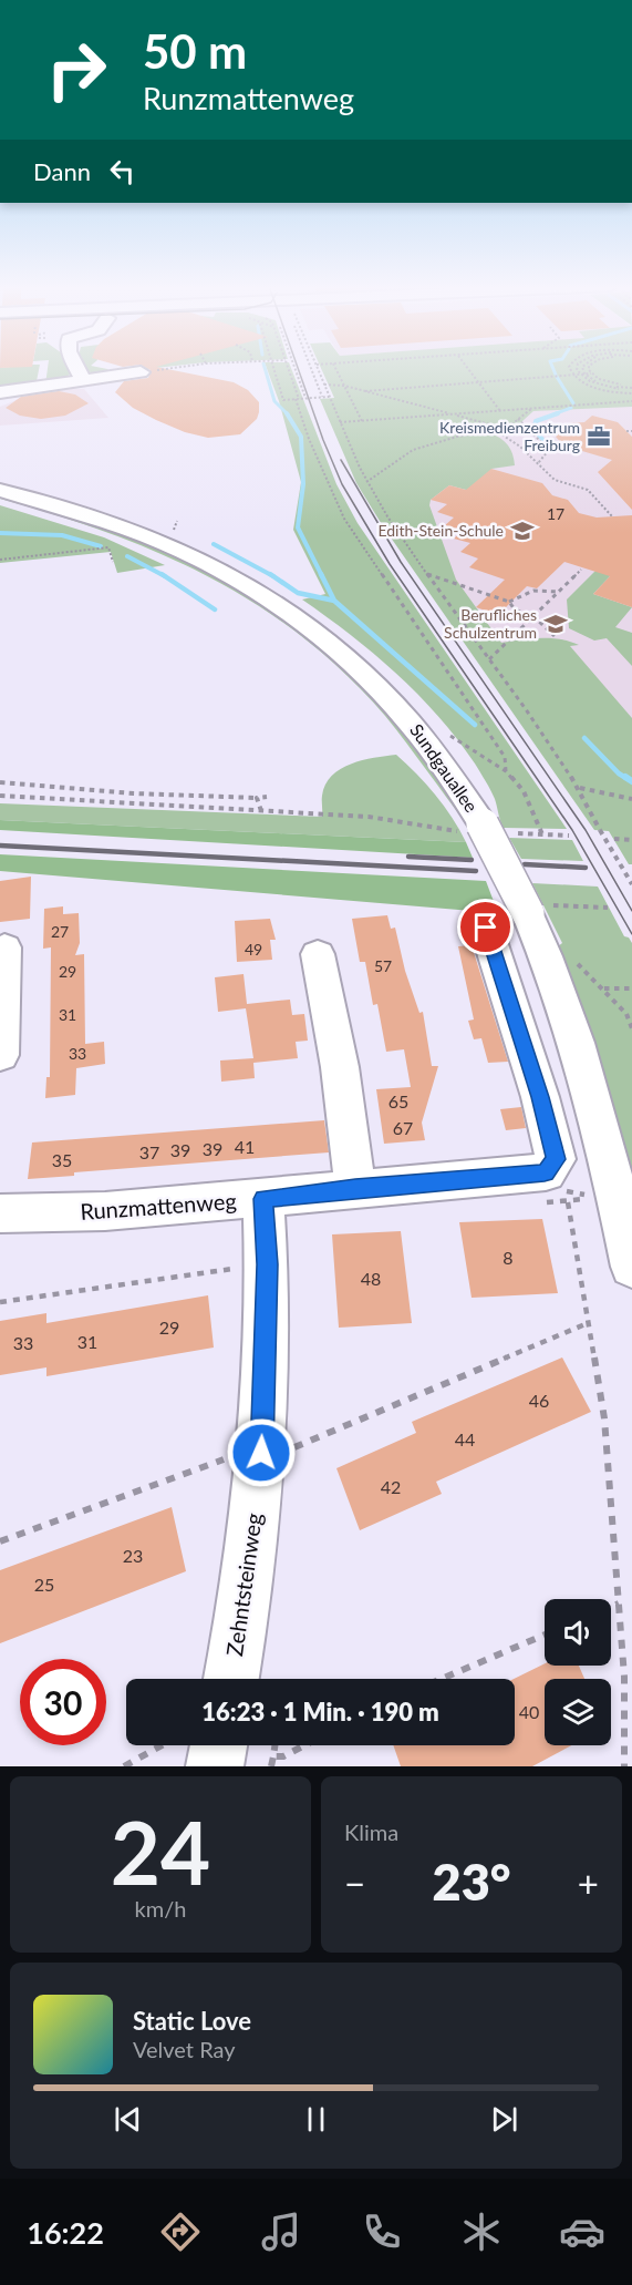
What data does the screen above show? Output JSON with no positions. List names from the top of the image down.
{
  "streets": {
    "street": ["Sundgauallee", "Runzmattenweg", "Zehntsteinweg"]
  },
  "crossings": [
    ["Runzmattenweg", "Zehntsteinweg"]
  ],
  "places": {
    "office": ["Kreismedienzentrum Freiburg"],
    "school or university": ["Edith-Stein-Schule", "Berufliches Schulzentrum"]
  },
  "house_numbers": [
    "17",
    "27",
    "49",
    "57",
    "29",
    "31",
    "33",
    "65",
    "67",
    "41",
    "39",
    "39",
    "37",
    "35",
    "8",
    "48",
    "29",
    "31",
    "33",
    "46",
    "44",
    "42",
    "23",
    "25",
    "40"
  ],
  "page": {
    "turn": ["50 m", "Runzmattenweg"],
    "then": "Dann",
    "limit": "30",
    "trip": "16:23 · 1 Min. · 190 m",
    "tile": [
      ["24", "km/h"],
      "Klima"
    ],
    "heat": ["−", "23°", "+"],
    "song": ["Static Love", "Velvet Ray"],
    "tabs": "16:22"
  }
}
